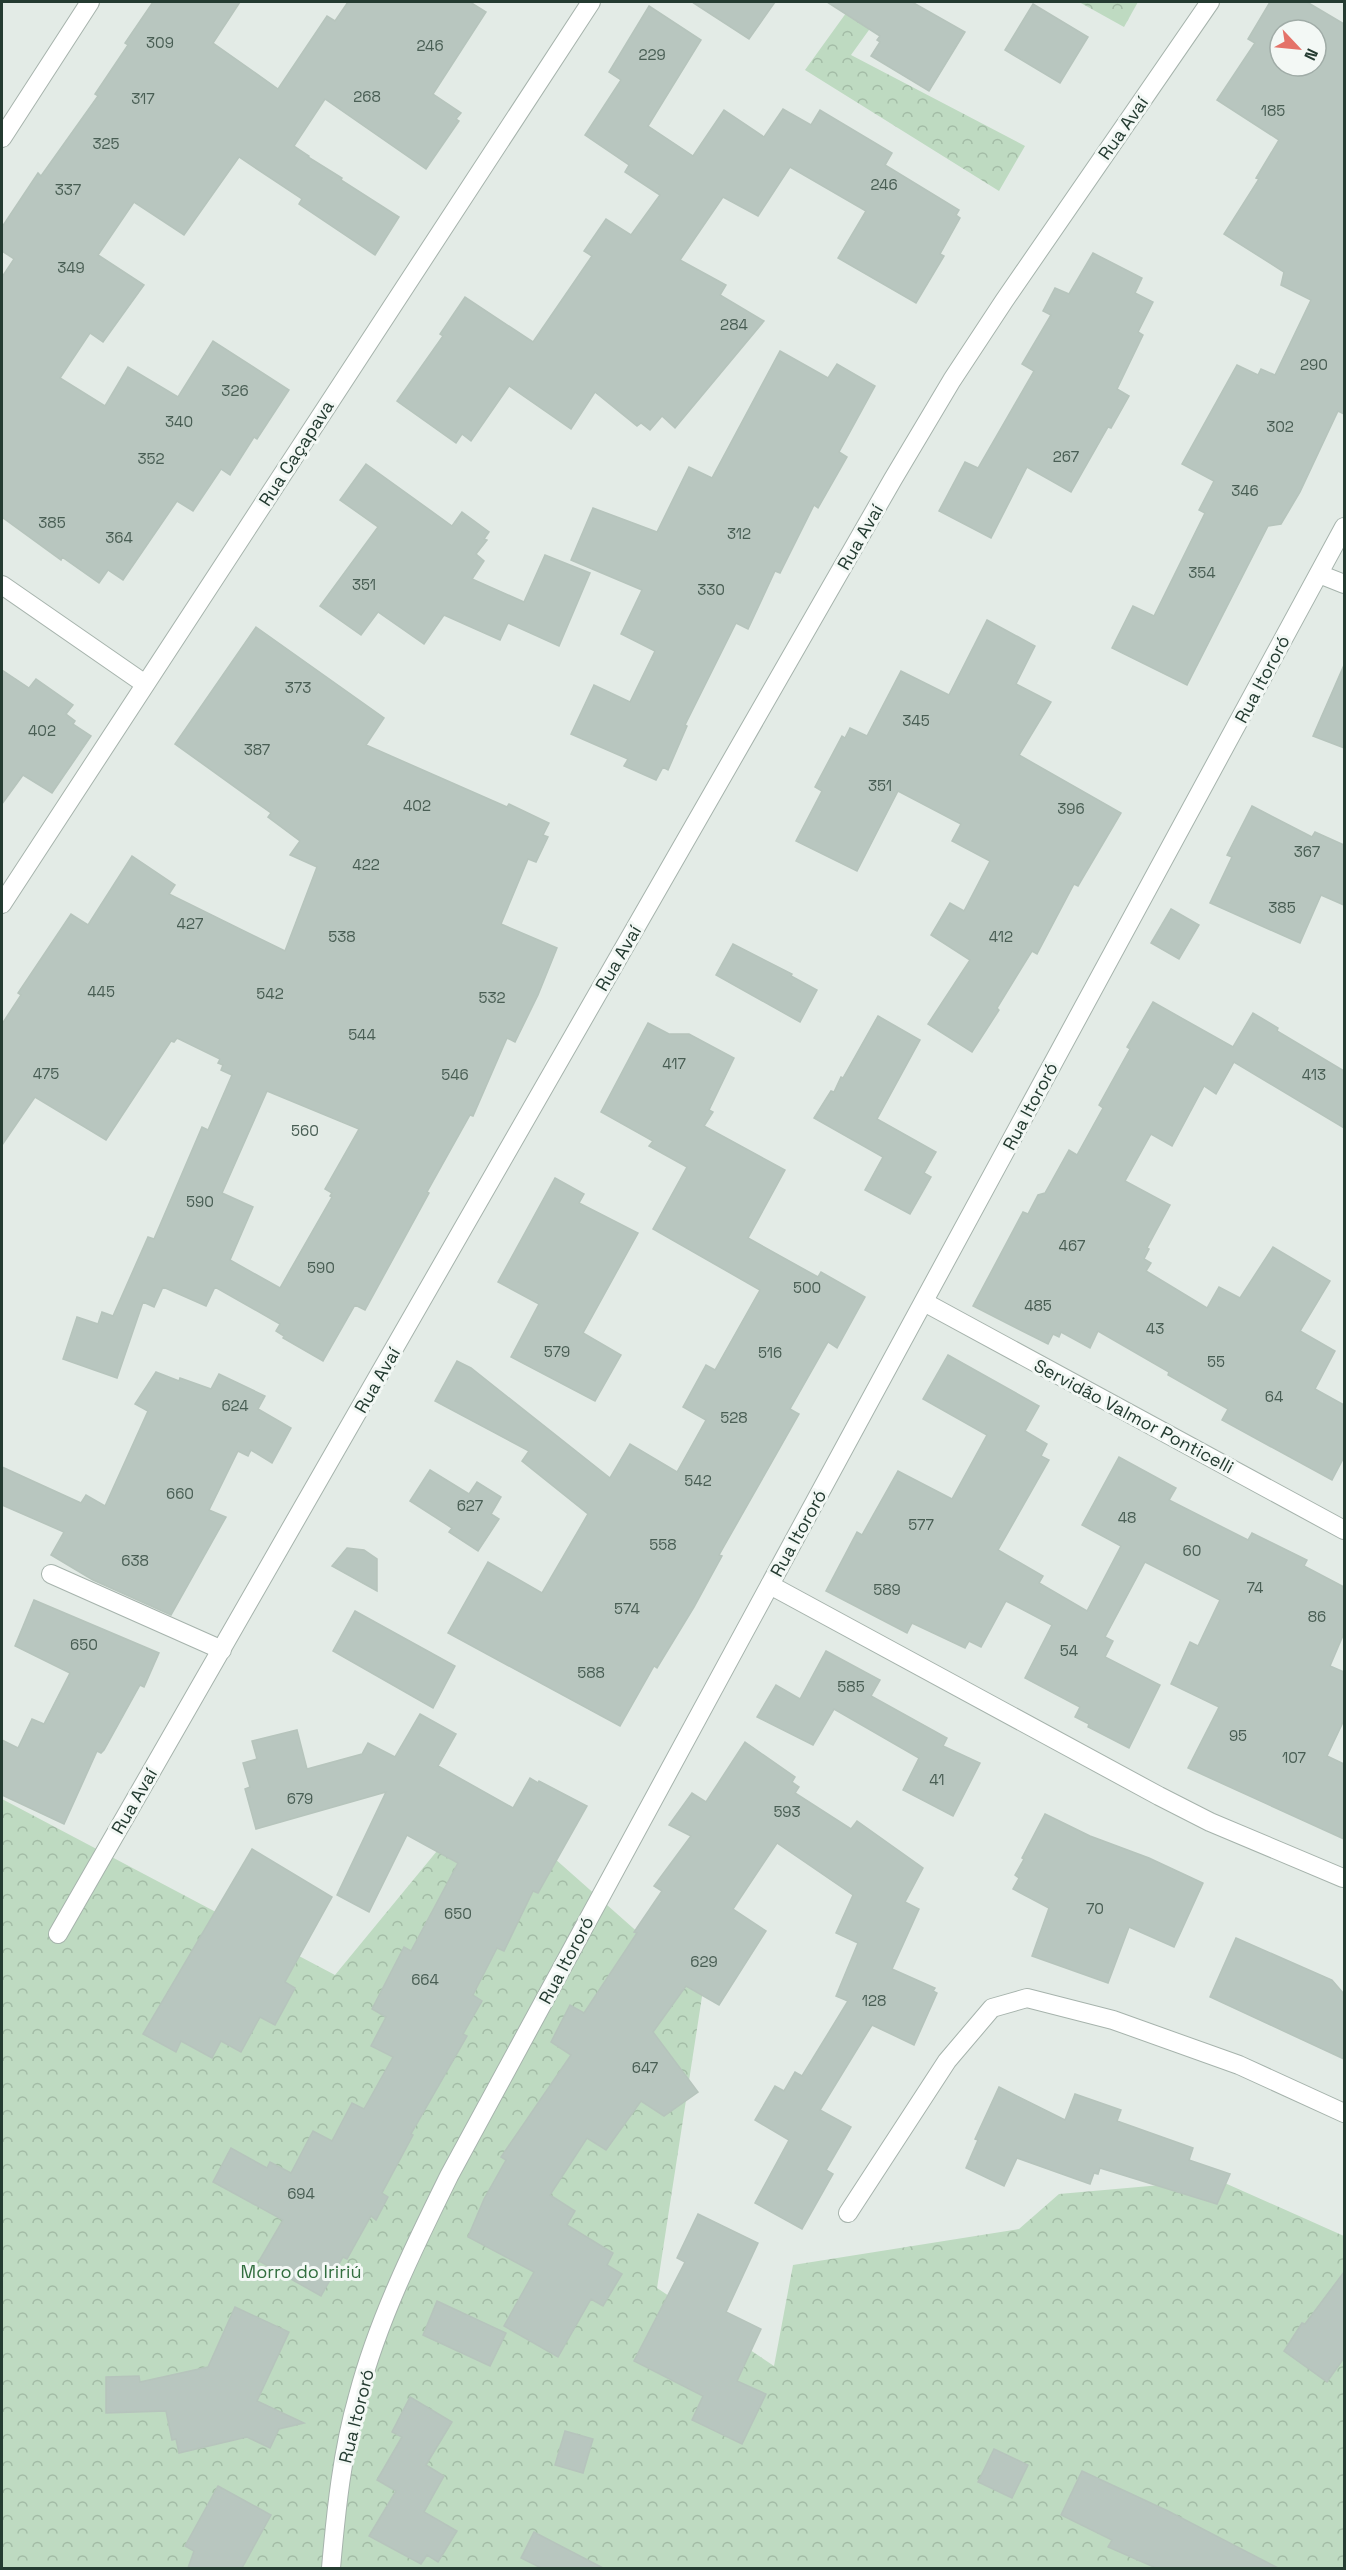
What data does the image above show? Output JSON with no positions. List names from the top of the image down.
{
  "streets": {
    "street": [
      "Rua Avaí",
      "Rua Caçapava",
      "Rua Itororó",
      "Servidão Valmor Ponticelli"
    ]
  },
  "crossings": [
    ["Rua Itororó", "Servidão Valmor Ponticelli"]
  ],
  "parks": ["Morro do Iririú"],
  "house_numbers": [
    "309",
    "246",
    "229",
    "268",
    "317",
    "185",
    "325",
    "246",
    "337",
    "349",
    "284",
    "290",
    "326",
    "340",
    "302",
    "267",
    "352",
    "346",
    "385",
    "312",
    "364",
    "354",
    "351",
    "330",
    "373",
    "345",
    "402",
    "387",
    "351",
    "402",
    "396",
    "367",
    "422",
    "385",
    "427",
    "538",
    "412",
    "445",
    "542",
    "532",
    "544",
    "417",
    "475",
    "546",
    "413",
    "560",
    "590",
    "467",
    "590",
    "500",
    "485",
    "43",
    "579",
    "516",
    "55",
    "64",
    "624",
    "528",
    "542",
    "660",
    "627",
    "48",
    "577",
    "558",
    "60",
    "638",
    "74",
    "589",
    "574",
    "86",
    "650",
    "54",
    "588",
    "585",
    "95",
    "107",
    "41",
    "679",
    "593",
    "70",
    "650",
    "629",
    "664",
    "128",
    "647",
    "694"
  ],
  "north": "bottom right"
}
